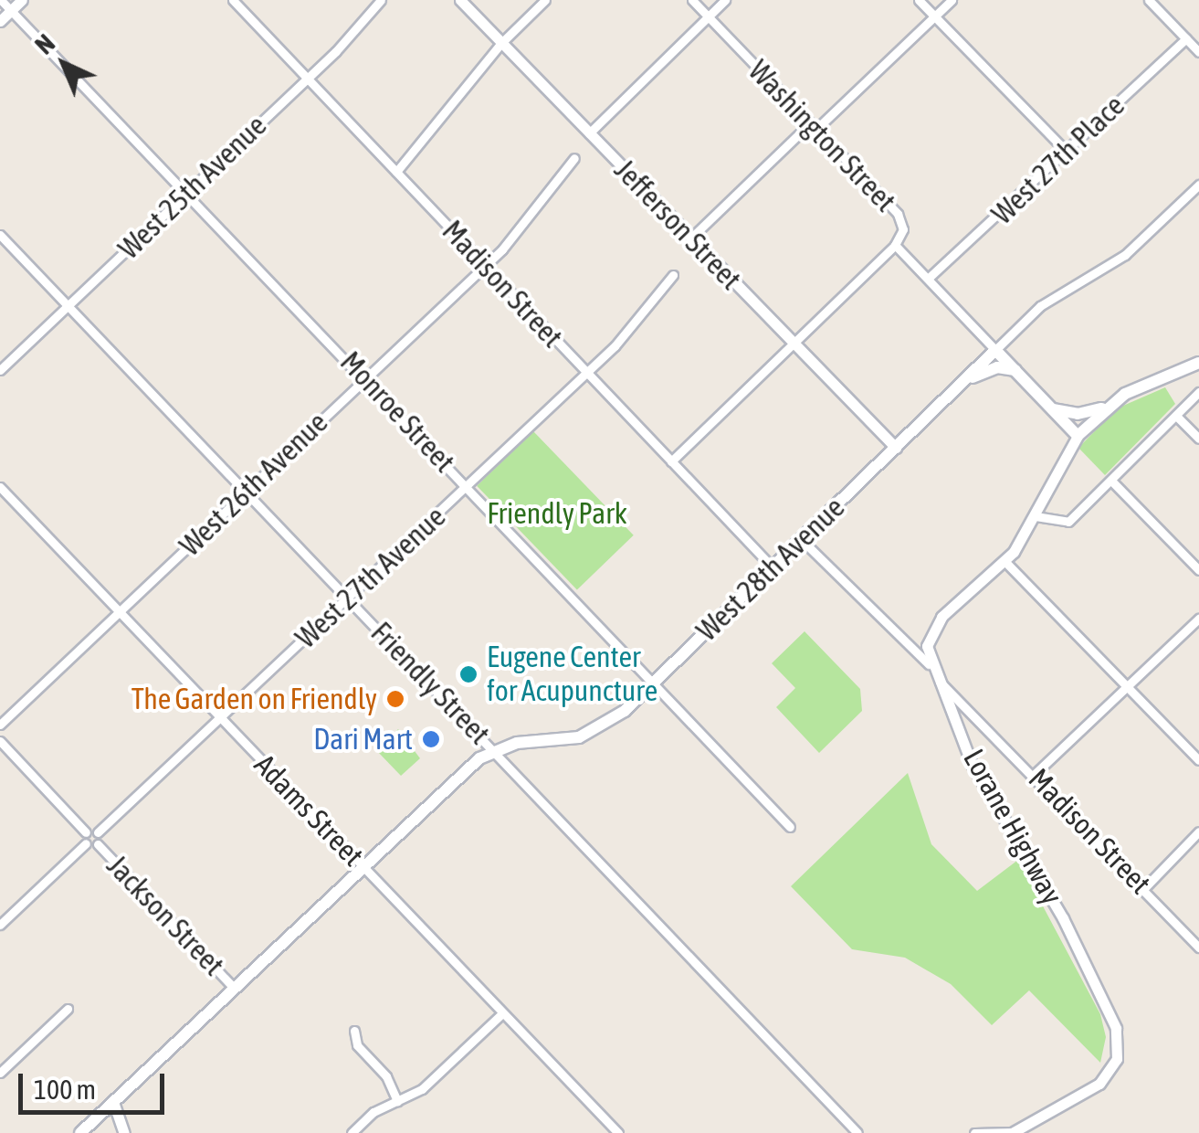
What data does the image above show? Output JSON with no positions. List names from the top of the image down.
{
  "streets": {
    "main road": ["Washington Street", "West 28th Avenue"],
    "street": [
      "West 27th Place",
      "West 25th Avenue",
      "Jefferson Street",
      "Madison Street",
      "Monroe Street",
      "West 26th Avenue",
      "West 27th Avenue",
      "Friendly Street",
      "Adams Street",
      "Lorane Highway",
      "Jackson Street"
    ]
  },
  "crossings": [
    ["Washington Street", "West 27th Place"],
    ["Washington Street", "West 28th Avenue"],
    ["West 25th Avenue", "Madison Street"],
    ["West 25th Avenue", "Monroe Street"],
    ["West 25th Avenue", "Friendly Street"],
    ["Jefferson Street", "West 28th Avenue"],
    ["Madison Street", "West 26th Avenue"],
    ["Madison Street", "West 28th Avenue"],
    ["Madison Street", "West 27th Avenue"],
    ["Madison Street", "Lorane Highway"],
    ["Monroe Street", "West 26th Avenue"],
    ["Monroe Street", "West 28th Avenue"],
    ["Monroe Street", "West 27th Avenue"],
    ["West 26th Avenue", "Friendly Street"],
    ["West 26th Avenue", "Adams Street"],
    ["West 28th Avenue", "Friendly Street"],
    ["West 28th Avenue", "Adams Street"],
    ["West 28th Avenue", "Jackson Street"],
    ["West 27th Avenue", "Friendly Street"],
    ["West 27th Avenue", "Adams Street"]
  ],
  "parks": ["Friendly Park"],
  "places": ["Eugene Center for Acupuncture", "The Garden on Friendly", "Dari Mart"],
  "scale_bar": "100 m",
  "north": "top left"
}
